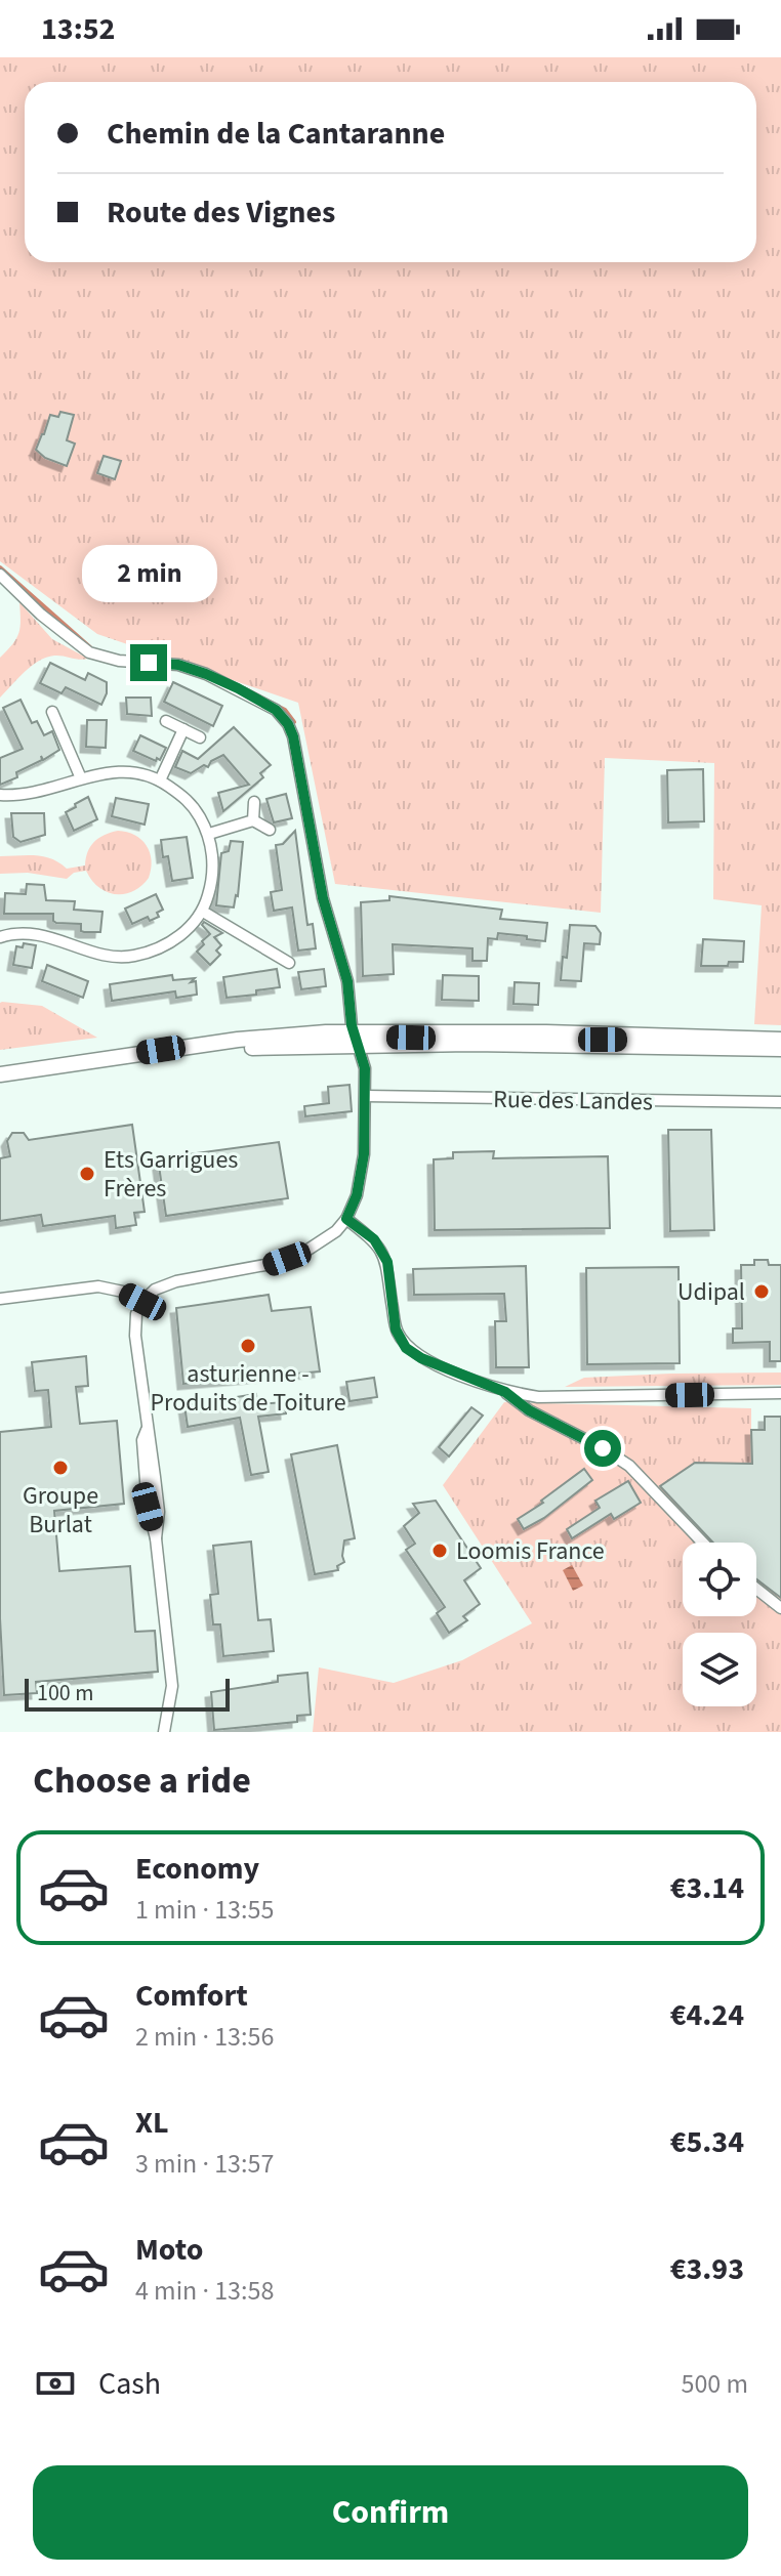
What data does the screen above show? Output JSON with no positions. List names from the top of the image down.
{
  "streets": {
    "street": ["Rue des Landes"]
  },
  "places": [
    "Ets Garrigues Frères",
    "Udipal",
    "asturienne - Produits de Toiture",
    "Groupe Burlat",
    "Loomis France"
  ],
  "scale_bar": "100 m",
  "page": {
    "status": "13:52",
    "banner": ["Chemin de la Cantaranne", "Route des Vignes"],
    "bubble": "2 min",
    "scale": "100 m",
    "heading": "Choose a ride",
    "list": [
      {
        "name": "Economy",
        "note": "1 min · 13:55",
        "value": "€3.14"
      },
      {
        "name": "Comfort",
        "note": "2 min · 13:56",
        "value": "€4.24"
      },
      {
        "name": "XL",
        "note": "3 min · 13:57",
        "value": "€5.34"
      },
      {
        "name": "Moto",
        "note": "4 min · 13:58",
        "value": "€3.93"
      }
    ],
    "pay": ["Cash", "500 m"],
    "buttons": "Confirm"
  }
}
